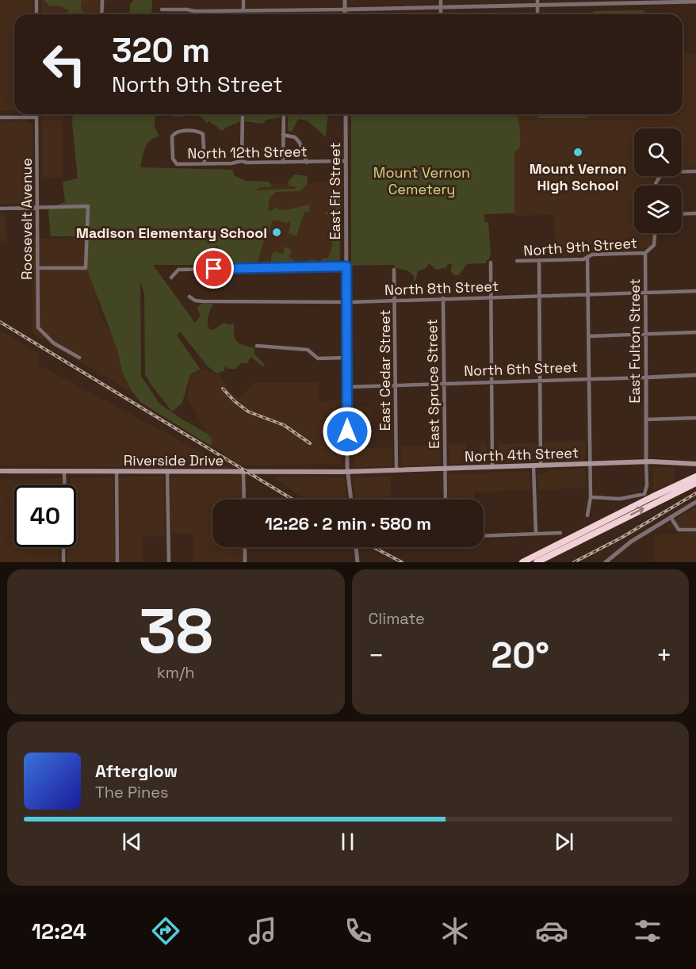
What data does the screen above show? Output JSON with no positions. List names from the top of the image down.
{
  "streets": {
    "main road": ["North 4th Street", "Riverside Drive"],
    "street": [
      "North 12th Street",
      "East Fir Street",
      "Roosevelt Avenue",
      "North 9th Street",
      "North 8th Street",
      "East Fulton Street",
      "North 6th Street",
      "East Cedar Street",
      "East Spruce Street"
    ]
  },
  "crossings": [
    ["North 12th Street", "East Fir Street"],
    ["East Fir Street", "North 8th Street"],
    ["East Fir Street", "North 6th Street"],
    ["East Fir Street", "North 4th Street"],
    ["East Fir Street", "Riverside Drive"],
    ["North 9th Street", "East Fulton Street"],
    ["North 8th Street", "East Fulton Street"],
    ["North 8th Street", "East Cedar Street"],
    ["North 8th Street", "East Spruce Street"],
    ["East Fulton Street", "North 6th Street"],
    ["East Fulton Street", "North 4th Street"],
    ["North 6th Street", "East Cedar Street"],
    ["North 6th Street", "East Spruce Street"],
    ["East Cedar Street", "North 4th Street"],
    ["East Spruce Street", "North 4th Street"],
    ["North 4th Street", "Riverside Drive"]
  ],
  "parks": ["Mount Vernon Cemetery"],
  "places": ["Mount Vernon High School", "Madison Elementary School"],
  "page": {
    "turn": ["320 m", "North 9th Street"],
    "limit": "40",
    "trip": "12:26 · 2 min · 580 m",
    "tile": [
      ["38", "km/h"],
      "Climate"
    ],
    "heat": ["−", "20°", "+"],
    "song": ["Afterglow", "The Pines"],
    "tabs": "12:24"
  }
}
